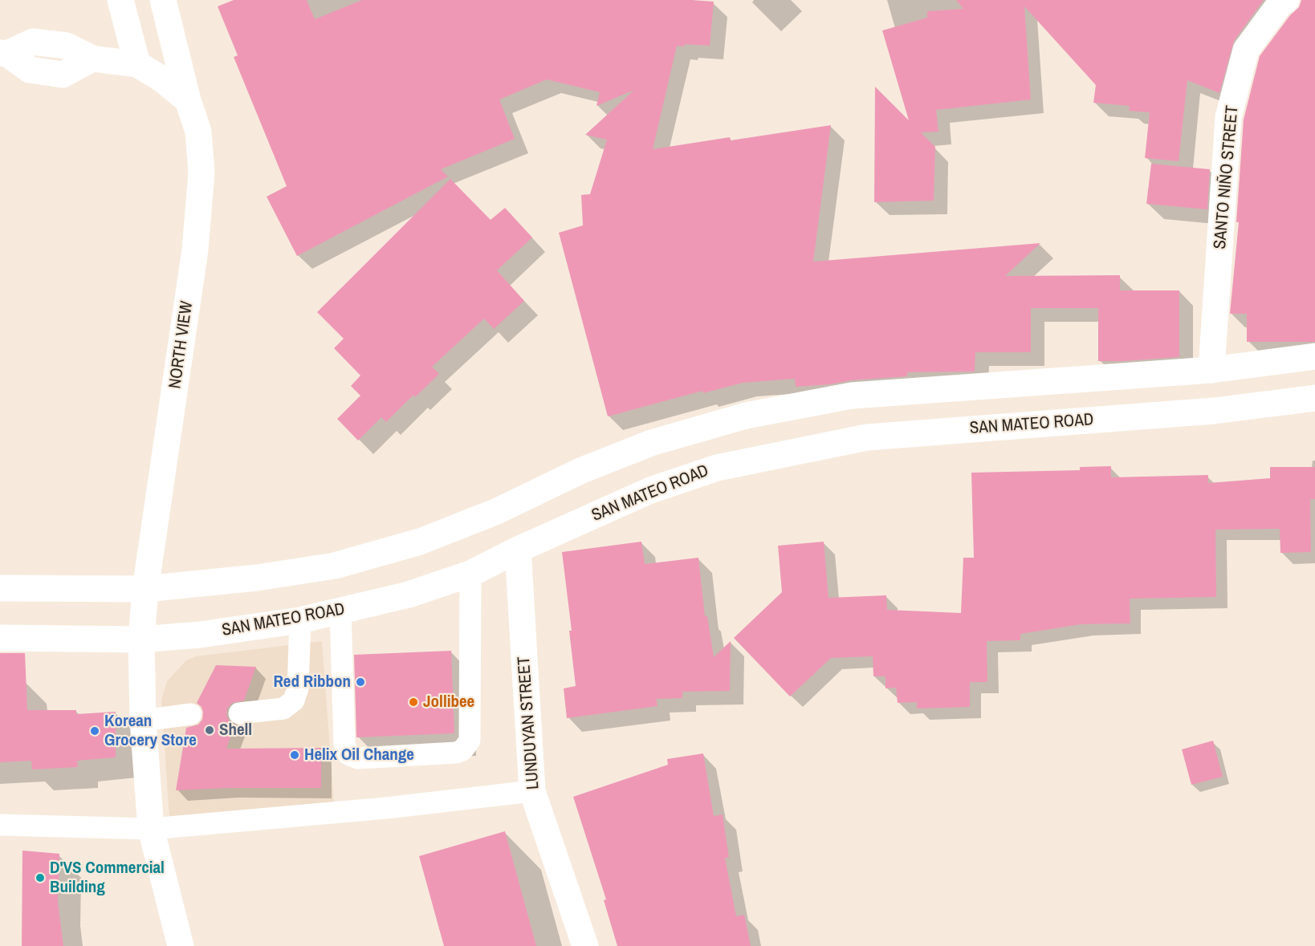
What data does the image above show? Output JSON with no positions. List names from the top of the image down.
{
  "streets": {
    "main road": [
      "SANTO NIÑO STREET",
      "NORTH VIEW",
      "SAN MATEO ROAD",
      "LUNDUYAN STREET"
    ]
  },
  "crossings": [
    ["NORTH VIEW", "SAN MATEO ROAD"],
    ["SAN MATEO ROAD", "LUNDUYAN STREET"]
  ],
  "places": [
    "Red Ribbon",
    "Jollibee",
    "Shell",
    "Korean Grocery Store",
    "Helix Oil Change",
    "D'VS Commercial Building"
  ]
}
